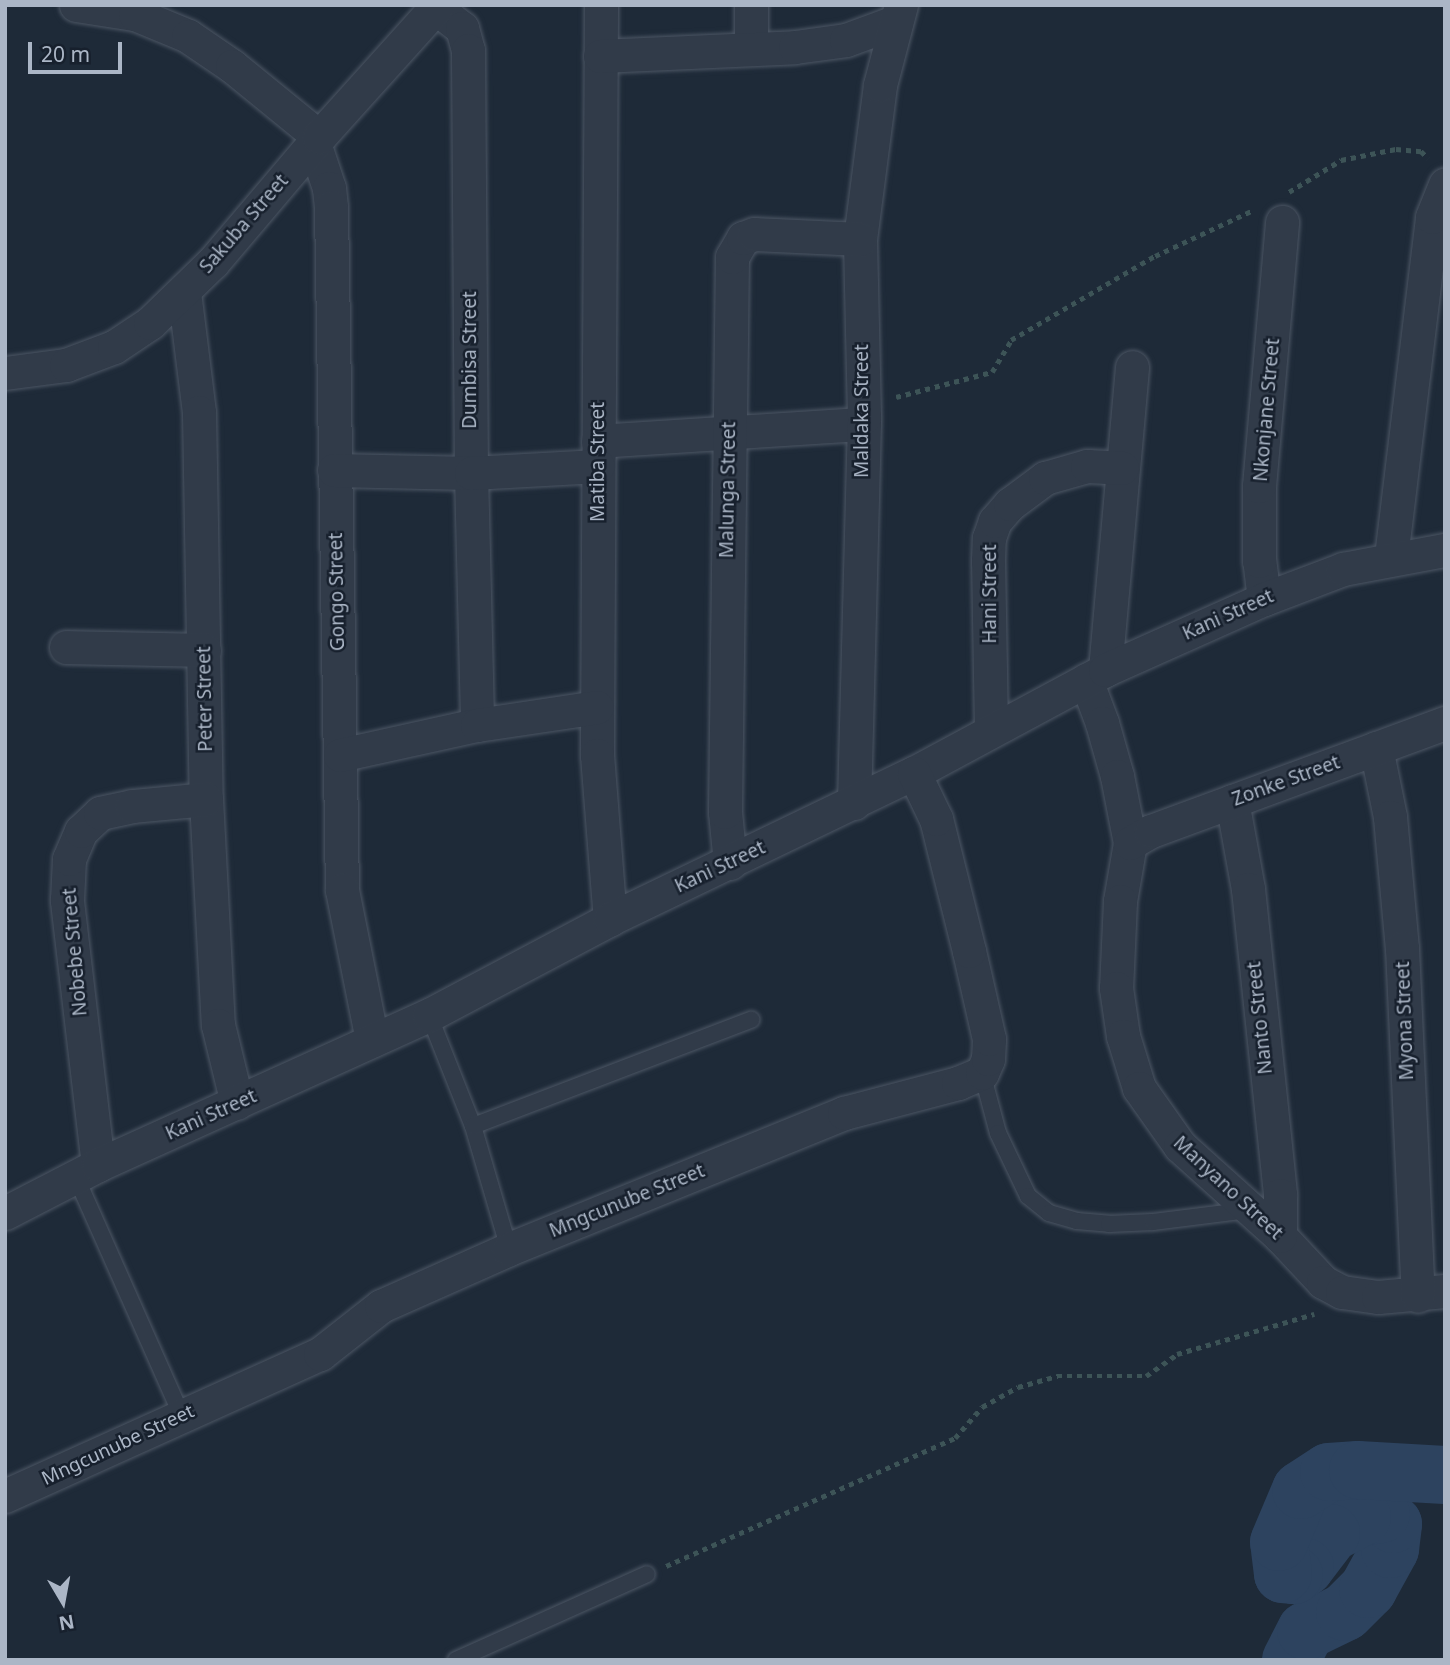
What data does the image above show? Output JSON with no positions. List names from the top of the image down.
{
  "streets": {
    "street": [
      "Sakuba Street",
      "Dumbisa Street",
      "Nkonjane Street",
      "Maldaka Street",
      "Matiba Street",
      "Malunga Street",
      "Gongo Street",
      "Hani Street",
      "Kani Street",
      "Peter Street",
      "Zonke Street",
      "Nobebe Street",
      "Nanto Street",
      "Myona Street",
      "Manyano Street",
      "Mngcunube Street"
    ]
  },
  "crossings": [
    ["Sakuba Street", "Dumbisa Street"],
    ["Sakuba Street", "Gongo Street"],
    ["Sakuba Street", "Peter Street"],
    ["Nkonjane Street", "Kani Street"],
    ["Maldaka Street", "Malunga Street"],
    ["Maldaka Street", "Kani Street"],
    ["Matiba Street", "Kani Street"],
    ["Malunga Street", "Kani Street"],
    ["Gongo Street", "Kani Street"],
    ["Hani Street", "Kani Street"],
    ["Kani Street", "Peter Street"],
    ["Kani Street", "Nobebe Street"],
    ["Kani Street", "Manyano Street"],
    ["Peter Street", "Nobebe Street"],
    ["Zonke Street", "Nanto Street"],
    ["Zonke Street", "Myona Street"],
    ["Zonke Street", "Manyano Street"],
    ["Nanto Street", "Manyano Street"],
    ["Myona Street", "Manyano Street"]
  ],
  "scale_bar": "20 m",
  "north": "bottom"
}
